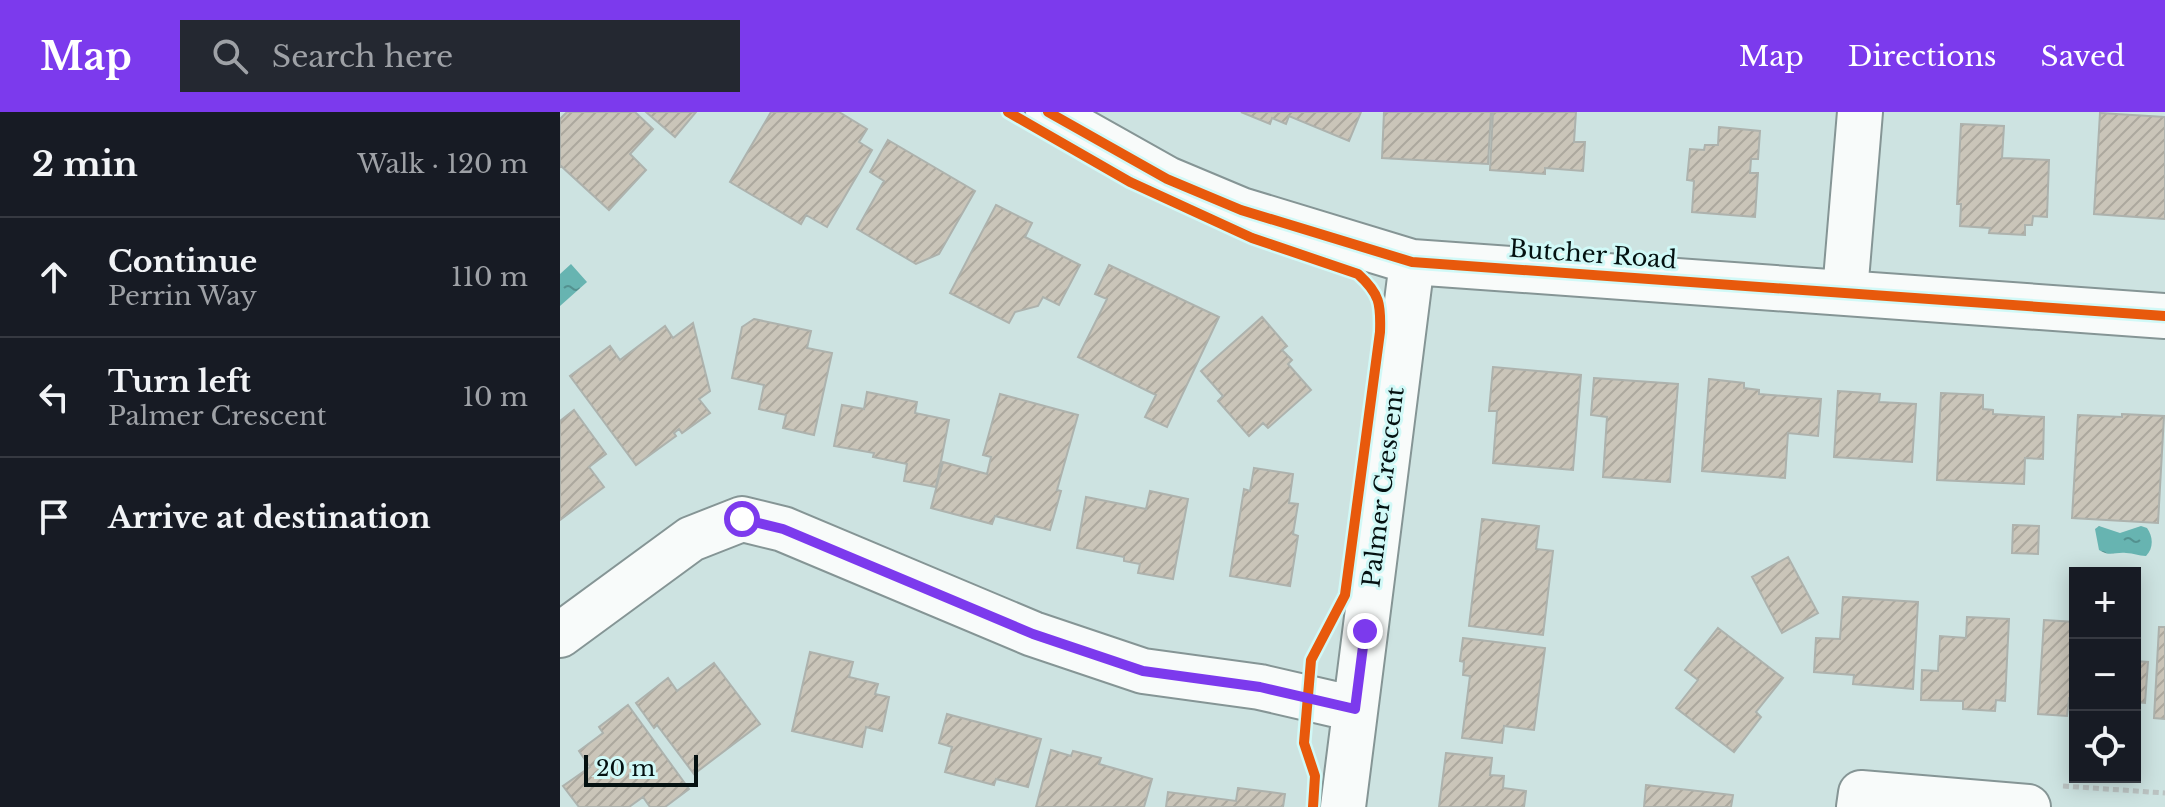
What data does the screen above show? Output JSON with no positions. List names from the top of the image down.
{
  "streets": {
    "street": ["Butcher Road", "Palmer Crescent"]
  },
  "crossings": [
    ["Butcher Road", "Palmer Crescent"]
  ],
  "scale_bar": "20 m",
  "page": {
    "header": "Map",
    "search": "Search here",
    "nav": ["Map", "Directions", "Saved"],
    "heading": ["2 min", "Walk · 120 m"],
    "list": [
      ["Continue", "Perrin Way", "110 m"],
      ["Turn left", "Palmer Crescent", "10 m"],
      "Arrive at destination"
    ],
    "map_buttons": ["+", "−"],
    "scale": "20 m"
  }
}
